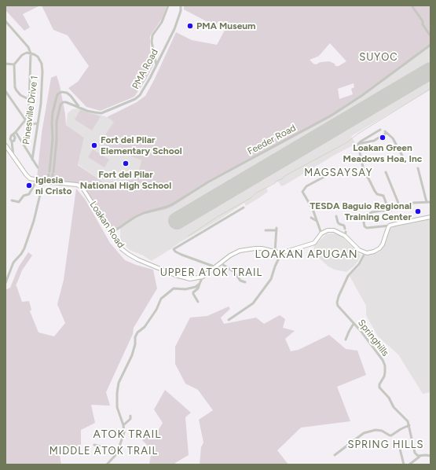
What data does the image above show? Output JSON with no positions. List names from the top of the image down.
{
  "streets": {
    "main road": ["Loakan Road"],
    "street": [
      "PMA Road",
      "Pinesville Drive 1",
      "Feeder Road",
      "Springhills"
    ]
  },
  "crossings": [
    ["PMA Road", "Loakan Road"],
    ["Feeder Road", "Loakan Road"]
  ],
  "districts": [
    "SUYOC",
    "MAGSAYSAY",
    "LOAKAN APUGAN",
    "UPPER ATOK TRAIL",
    "ATOK TRAIL",
    "SPRING HILLS",
    "MIDDLE ATOK TRAIL"
  ],
  "places": [
    "PMA Museum",
    "Loakan Green Meadows Hoa, Inc",
    "Fort del Pilar Elementary School",
    "Fort del Pilar National High School",
    "Iglesia ni Cristo",
    "TESDA Baguio Regional Training Center"
  ]
}
